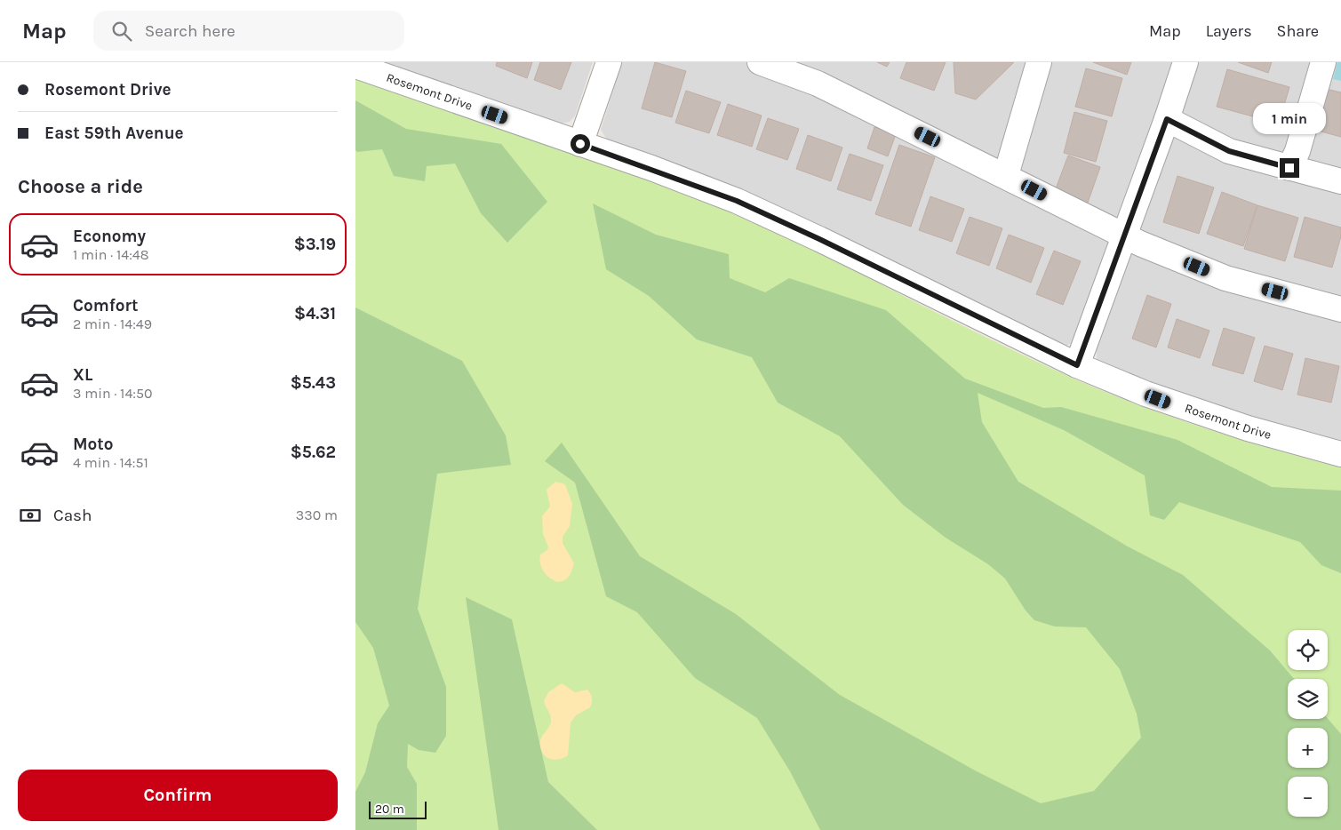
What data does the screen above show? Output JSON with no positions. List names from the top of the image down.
{
  "streets": {
    "street": ["Rosemont Drive"]
  },
  "scale_bar": "20 m",
  "page": {
    "header": "Map",
    "search": "Search here",
    "nav": ["Map", "Layers", "Share"],
    "banner": ["Rosemont Drive", "East 59th Avenue"],
    "bubble": "1 min",
    "heading": "Choose a ride",
    "list": [
      {
        "name": "Economy",
        "note": "1 min · 14:48",
        "value": "$3.19"
      },
      {
        "name": "Comfort",
        "note": "2 min · 14:49",
        "value": "$4.31"
      },
      {
        "name": "XL",
        "note": "3 min · 14:50",
        "value": "$5.43"
      },
      {
        "name": "Moto",
        "note": "4 min · 14:51",
        "value": "$5.62"
      }
    ],
    "pay": ["Cash", "330 m"],
    "map_buttons": ["+", "−"],
    "buttons": "Confirm",
    "scale": "20 m"
  }
}
